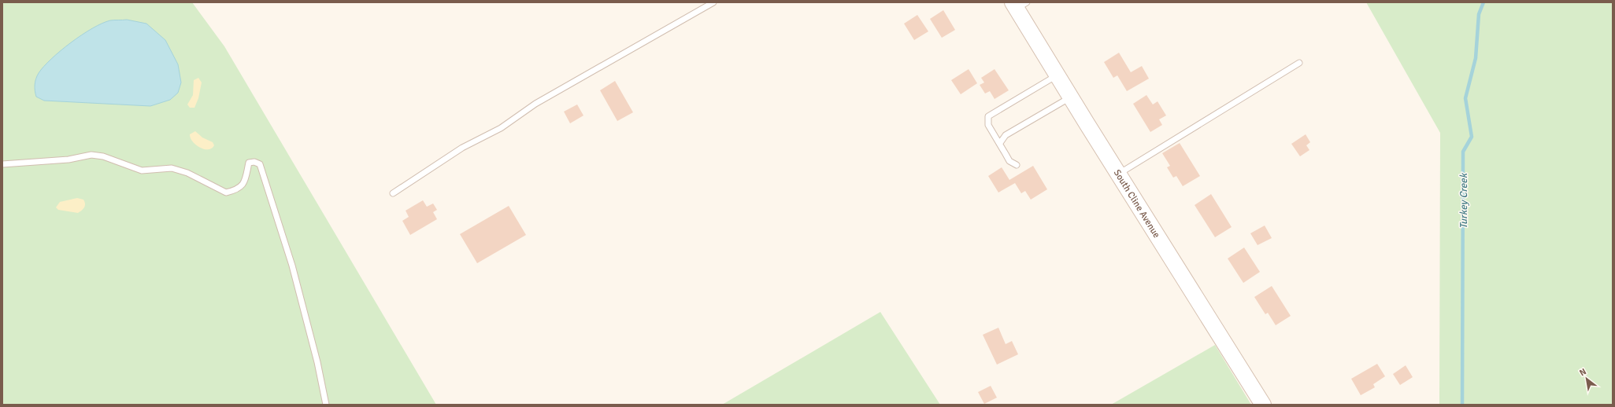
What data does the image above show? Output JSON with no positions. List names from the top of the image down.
{
  "streets": {
    "street": ["South Cline Avenue"]
  },
  "water": ["Turkey Creek"],
  "north": "top left"
}
